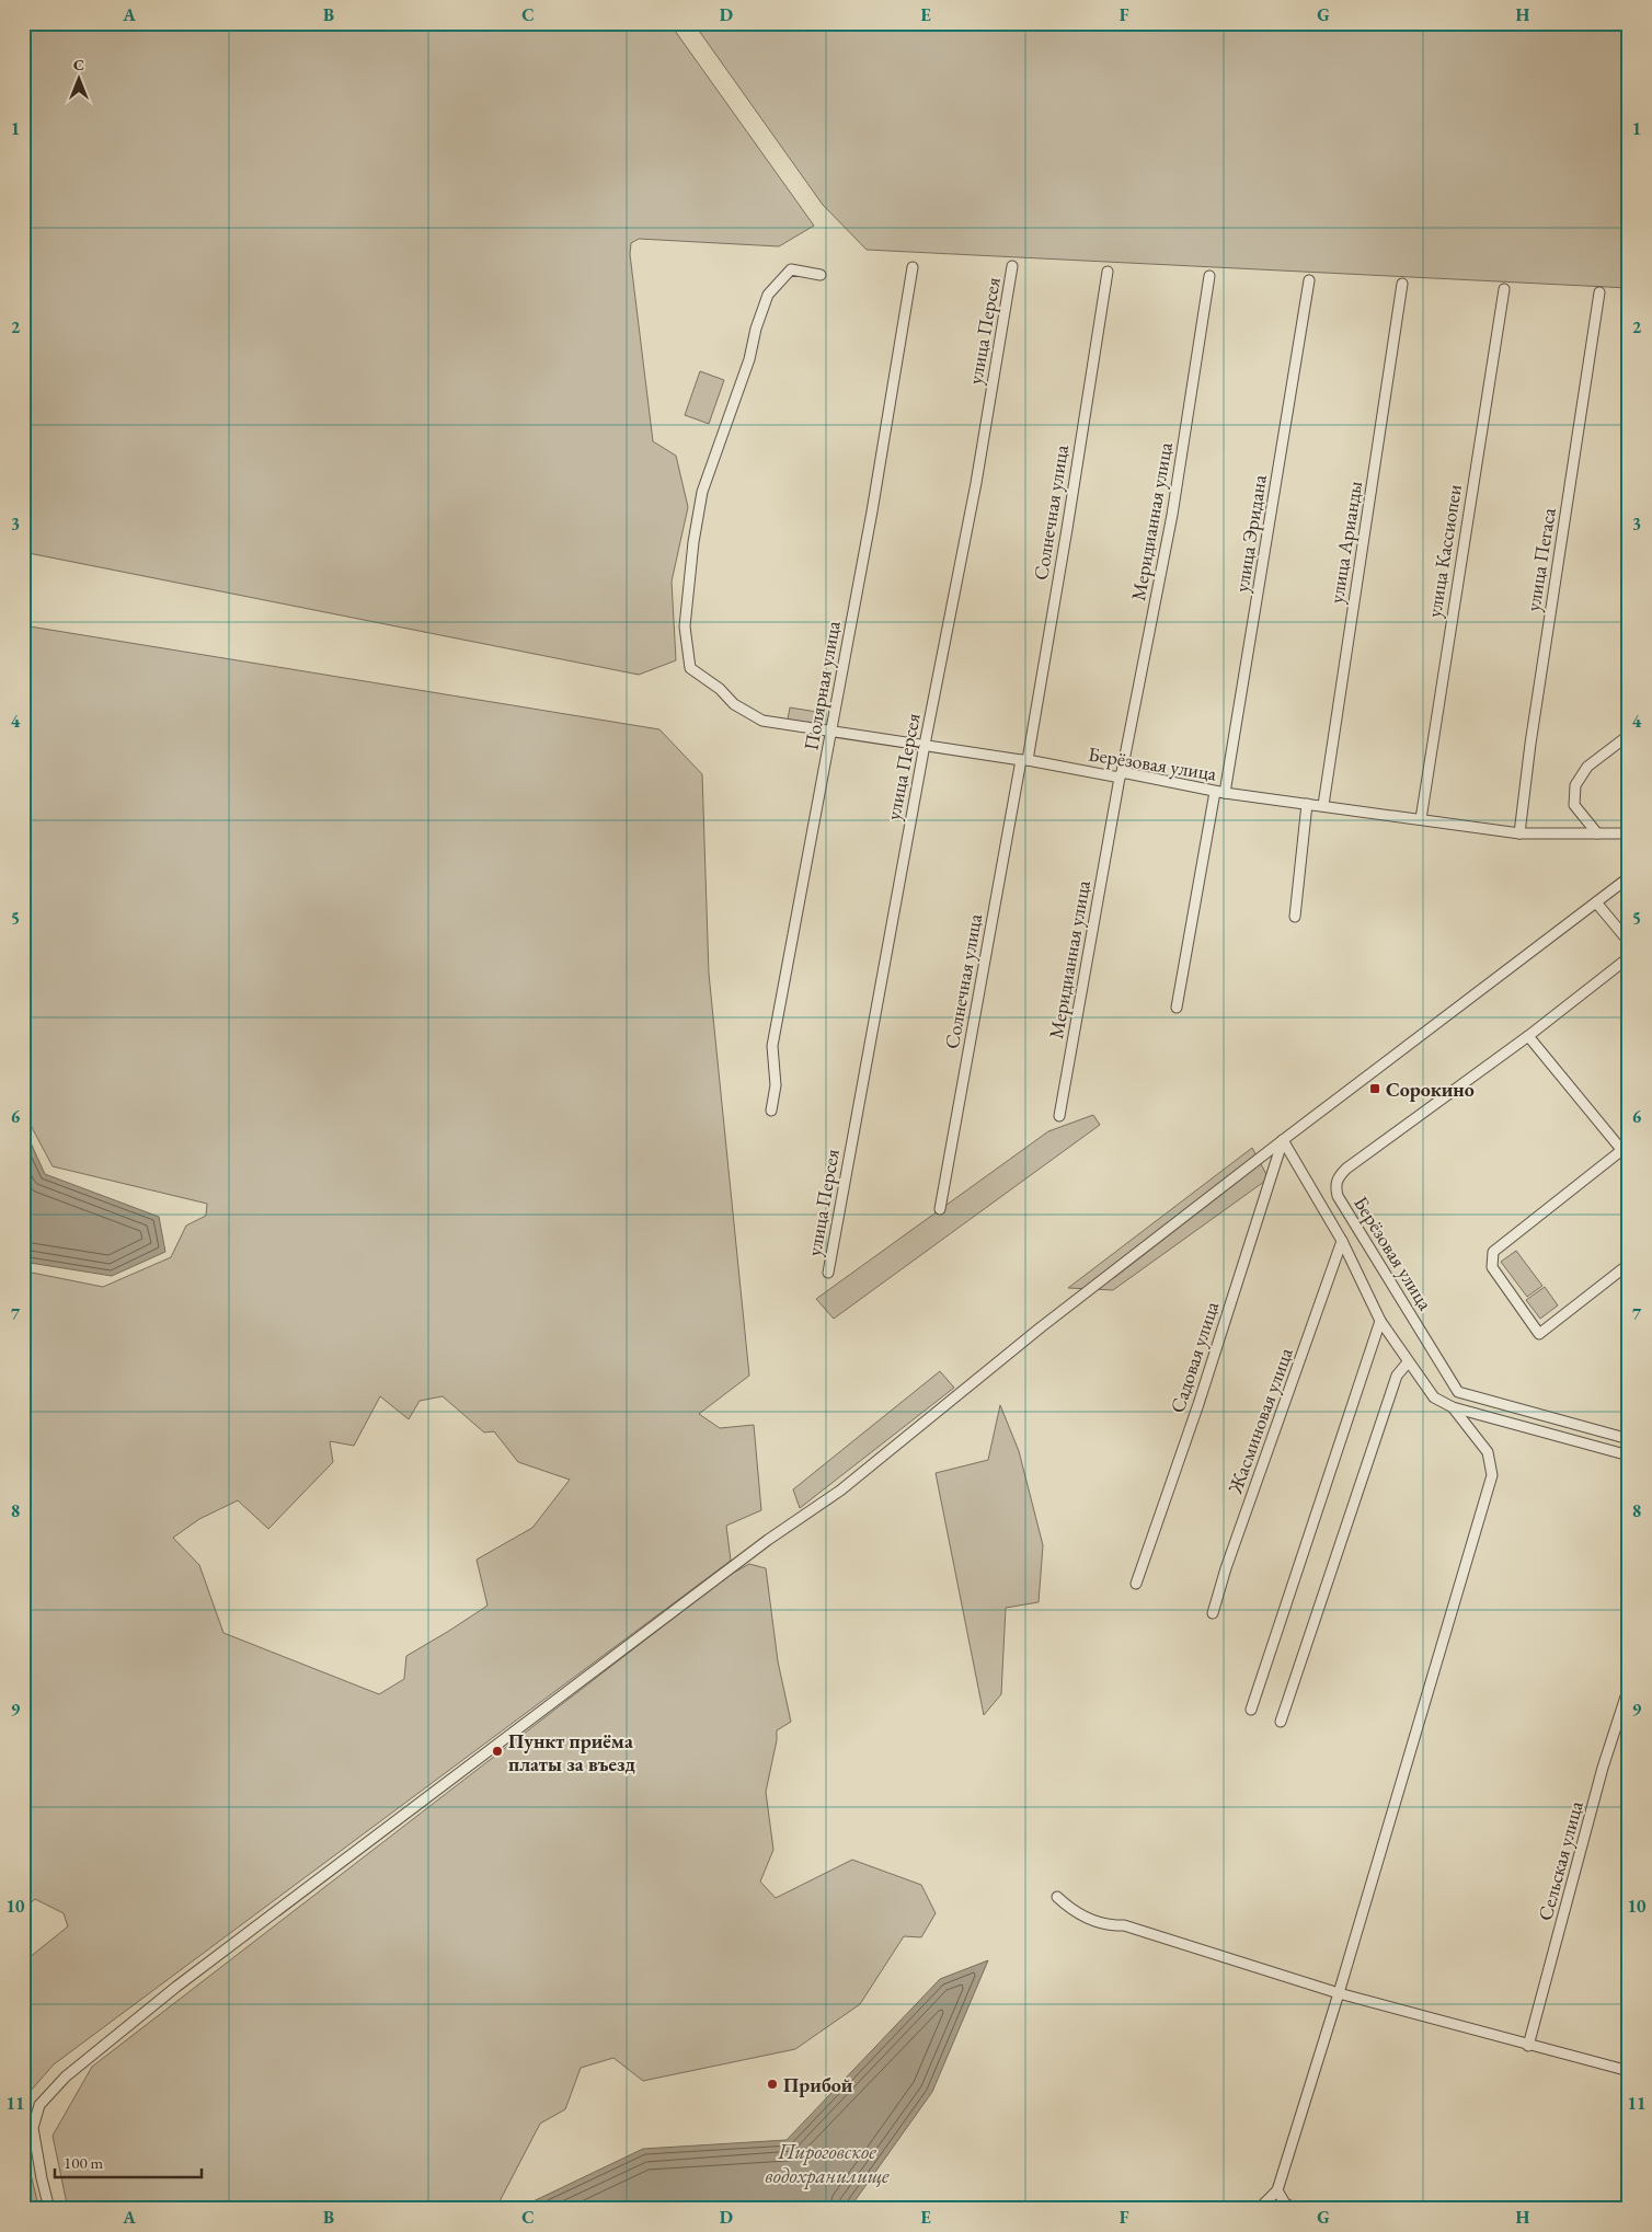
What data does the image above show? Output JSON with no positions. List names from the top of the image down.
{
  "streets": {
    "street": [
      "улица Персея",
      "Солнечная улица",
      "Меридианная улица",
      "улица Эридана",
      "улица Арианды",
      "улица Кассиопеи",
      "улица Пегаса",
      "Полярная улица",
      "Берёзовая улица",
      "Садовая улица",
      "Жасминовая улица",
      "Сельская улица"
    ]
  },
  "crossings": [
    ["улица Персея", "Берёзовая улица"],
    ["Солнечная улица", "Берёзовая улица"],
    ["Меридианная улица", "Берёзовая улица"],
    ["улица Эридана", "Берёзовая улица"],
    ["улица Арианды", "Берёзовая улица"],
    ["улица Кассиопеи", "Берёзовая улица"],
    ["улица Пегаса", "Берёзовая улица"],
    ["Полярная улица", "Берёзовая улица"]
  ],
  "water": ["Пироговское водохранилище"],
  "places": {
    "transit": ["Сорокино"],
    "other": ["Пункт приёма платы за въезд", "Прибой"]
  },
  "scale_bar": "100 m",
  "north": "top",
  "grid": {
    "columns": [
      "A",
      "B",
      "C",
      "D",
      "E",
      "F",
      "G",
      "H"
    ],
    "rows": [
      "1",
      "2",
      "3",
      "4",
      "5",
      "6",
      "7",
      "8",
      "9",
      "10",
      "11"
    ]
  }
}
